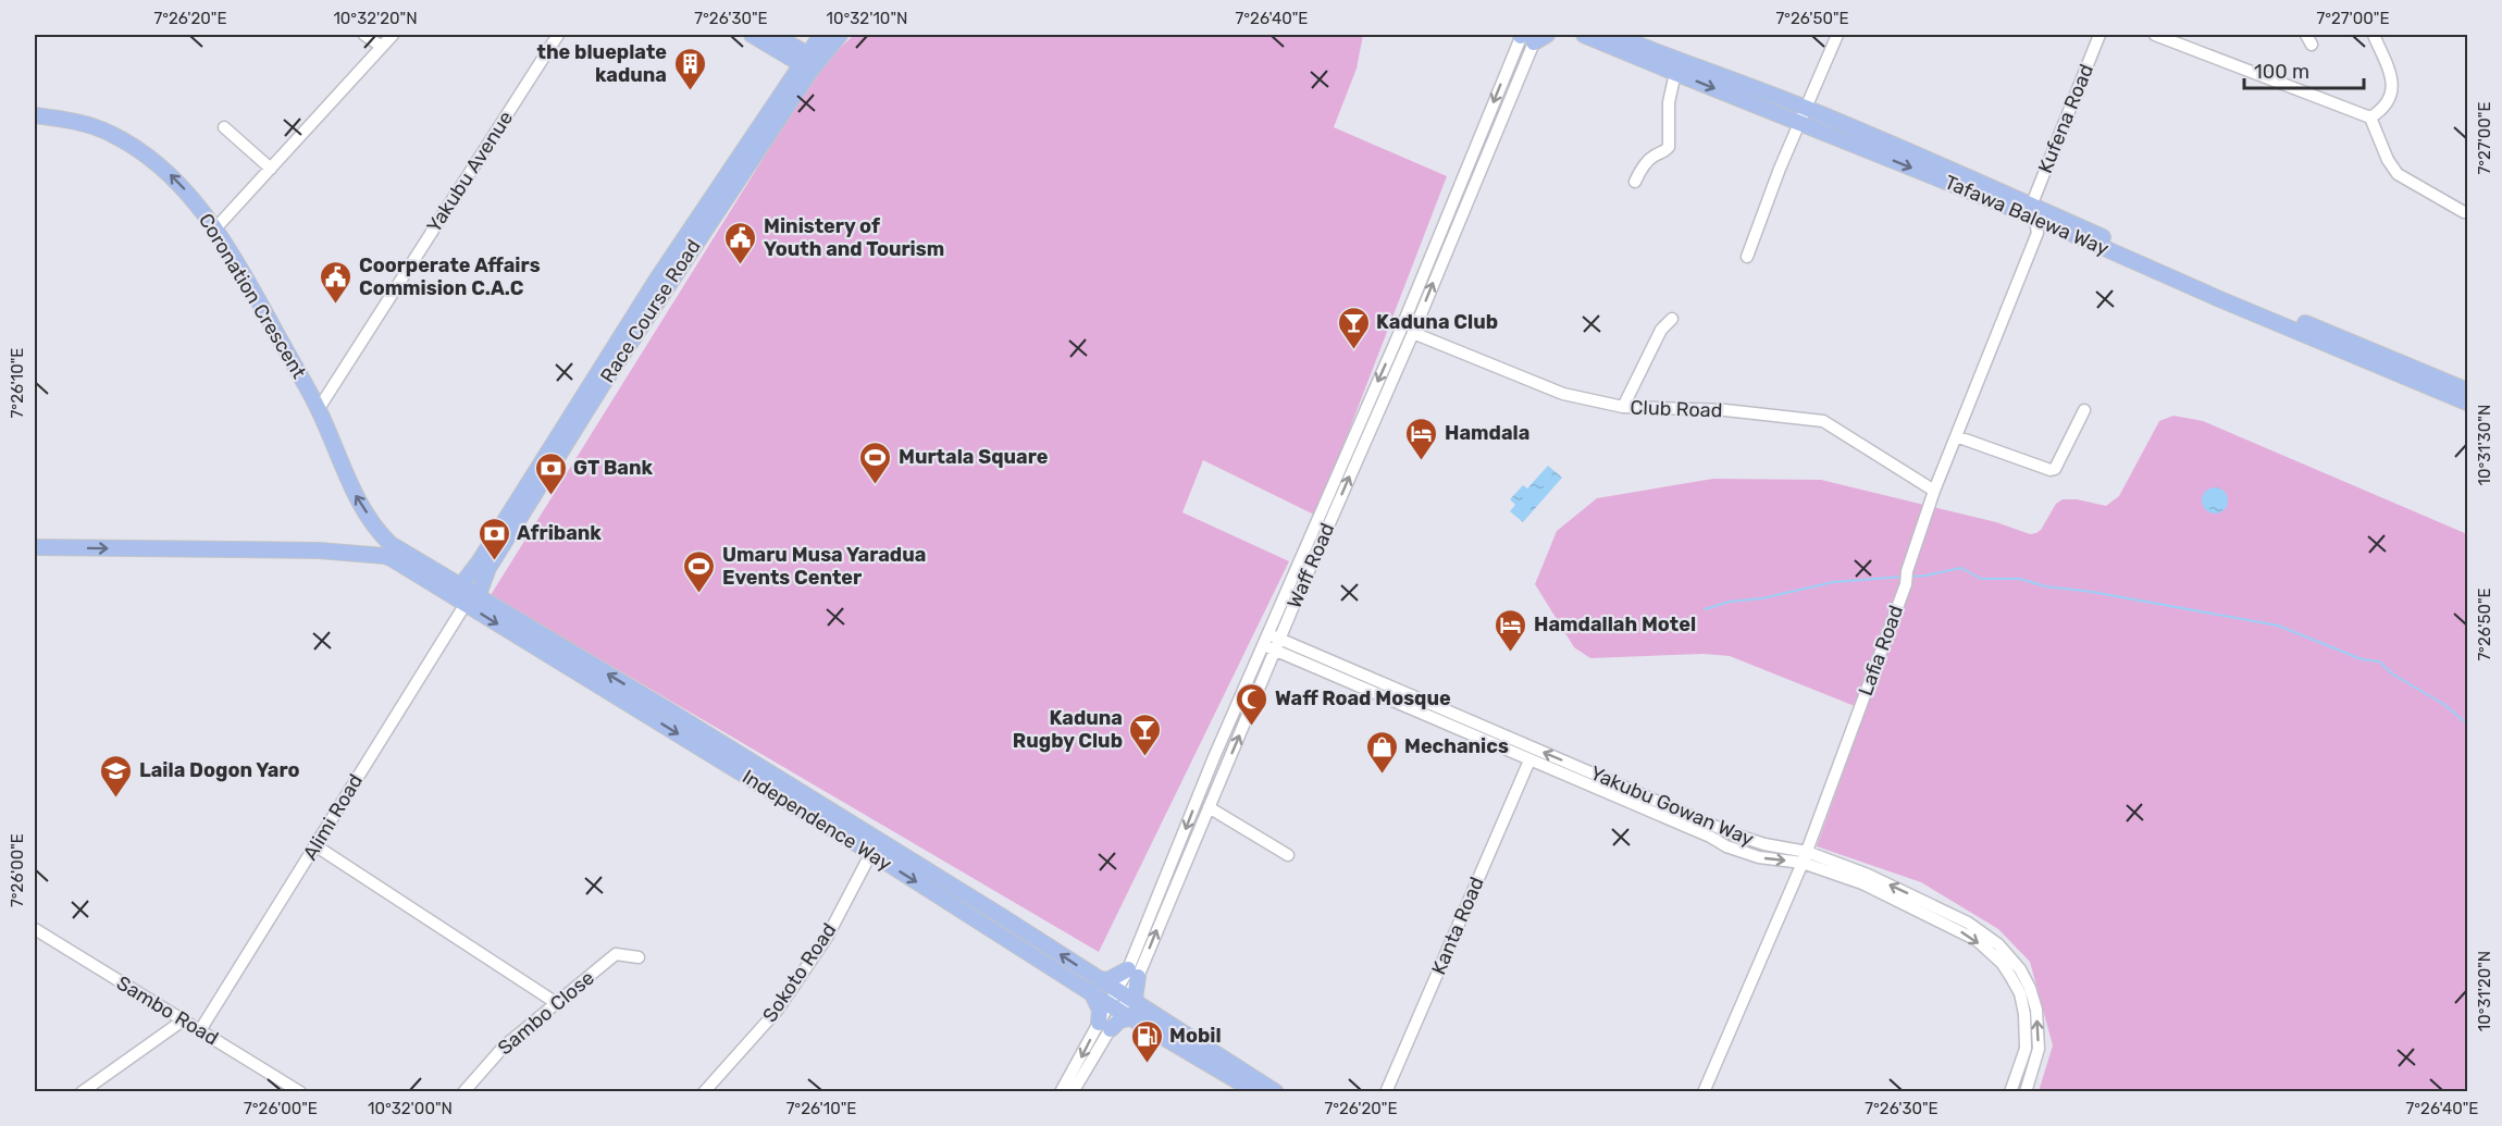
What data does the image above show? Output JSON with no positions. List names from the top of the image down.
{
  "streets": {
    "main road": [
      "Tafawa Balewa Way",
      "Coronation Crescent",
      "Race Course Road",
      "Independence Way"
    ],
    "street": [
      "Kufena Road",
      "Yakubu Avenue",
      "Club Road",
      "Waff Road",
      "Lafia Road",
      "Yakubu Gowan Way",
      "Alimi Road",
      "Kanta Road",
      "Sokoto Road",
      "Sambo Road",
      "Sambo Close"
    ]
  },
  "crossings": [
    ["Kufena Road", "Tafawa Balewa Way"],
    ["Kufena Road", "Lafia Road"],
    ["Yakubu Avenue", "Coronation Crescent"],
    ["Tafawa Balewa Way", "Lafia Road"],
    ["Coronation Crescent", "Independence Way"],
    ["Race Course Road", "Alimi Road"],
    ["Race Course Road", "Independence Way"],
    ["Club Road", "Waff Road"],
    ["Club Road", "Lafia Road"],
    ["Waff Road", "Yakubu Gowan Way"],
    ["Waff Road", "Independence Way"],
    ["Lafia Road", "Yakubu Gowan Way"],
    ["Yakubu Gowan Way", "Kanta Road"],
    ["Alimi Road", "Independence Way"],
    ["Alimi Road", "Sambo Road"],
    ["Independence Way", "Sokoto Road"]
  ],
  "one_way": ["Coronation Crescent"],
  "places": {
    "building": ["the blueplate kaduna"],
    "public building": ["Ministery of Youth and Tourism", "Coorperate Affairs Commision C.A.C"],
    "bar": ["Kaduna Club", "Kaduna Rugby Club"],
    "hotel": ["Hamdala", "Hamdallah Motel"],
    "sports": ["Murtala Square", "Umaru Musa Yaradua Events Center"],
    "bank": ["GT Bank", "Afribank"],
    "mosque": ["Waff Road Mosque"],
    "shop": ["Mechanics"],
    "school or university": ["Laila Dogon Yaro"],
    "fuel station": ["Mobil"]
  },
  "scale_bar": "100 m",
  "coordinates": [
    "7°26'20\"E",
    "10°32'20\"N",
    "7°26'30\"E",
    "10°32'10\"N",
    "7°26'40\"E",
    "7°26'50\"E",
    "7°27'00\"E",
    "7°26'10\"E",
    "10°31'30\"N",
    "7°26'00\"E",
    "10°31'20\"N",
    "10°32'00\"N"
  ]
}
